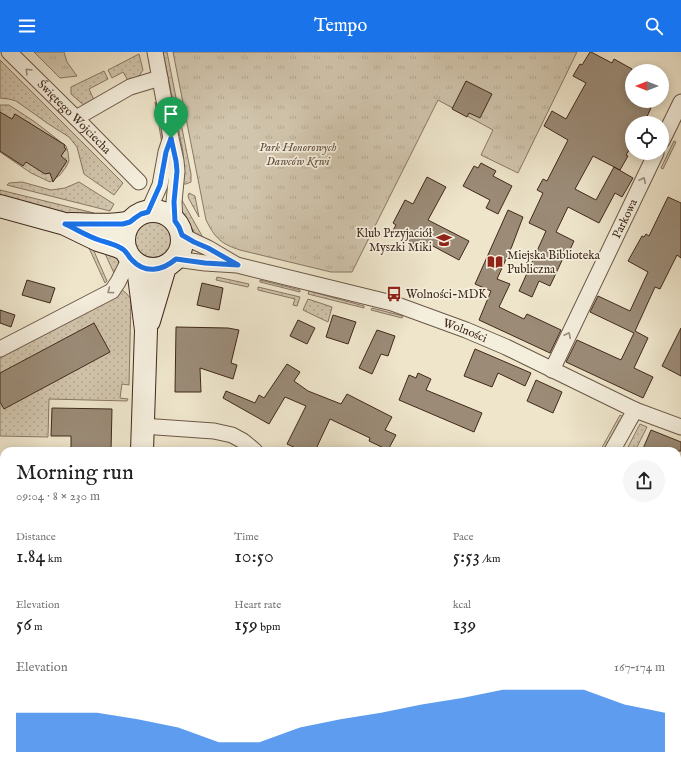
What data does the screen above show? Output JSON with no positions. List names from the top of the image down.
{
  "streets": {
    "street": ["Świętego Wojciecha", "Parkowa", "Wolności"]
  },
  "crossings": [
    ["Parkowa", "Wolności"]
  ],
  "one_way": ["Świętego Wojciecha", "Parkowa"],
  "parks": ["Park Honorowych Dawców Krwi"],
  "places": {
    "school or university": ["Klub Przyjaciół Myszki Miki"],
    "library": ["Miejska Biblioteka Publiczna"],
    "bus stop": ["Wolności-MDK"]
  },
  "north": "left",
  "page": {
    "header": "Tempo",
    "heading": ["Morning run", "09:04 · 8 × 230 m"],
    "stats": [
      ["Distance", "1.84 km"],
      ["Time", "10:50"],
      ["Pace", "5:53 /km"],
      ["Elevation", "56 m"],
      ["Heart rate", "159 bpm"],
      ["kcal", "139"]
    ],
    "chart": ["Elevation", "167–174 m"]
  }
}
